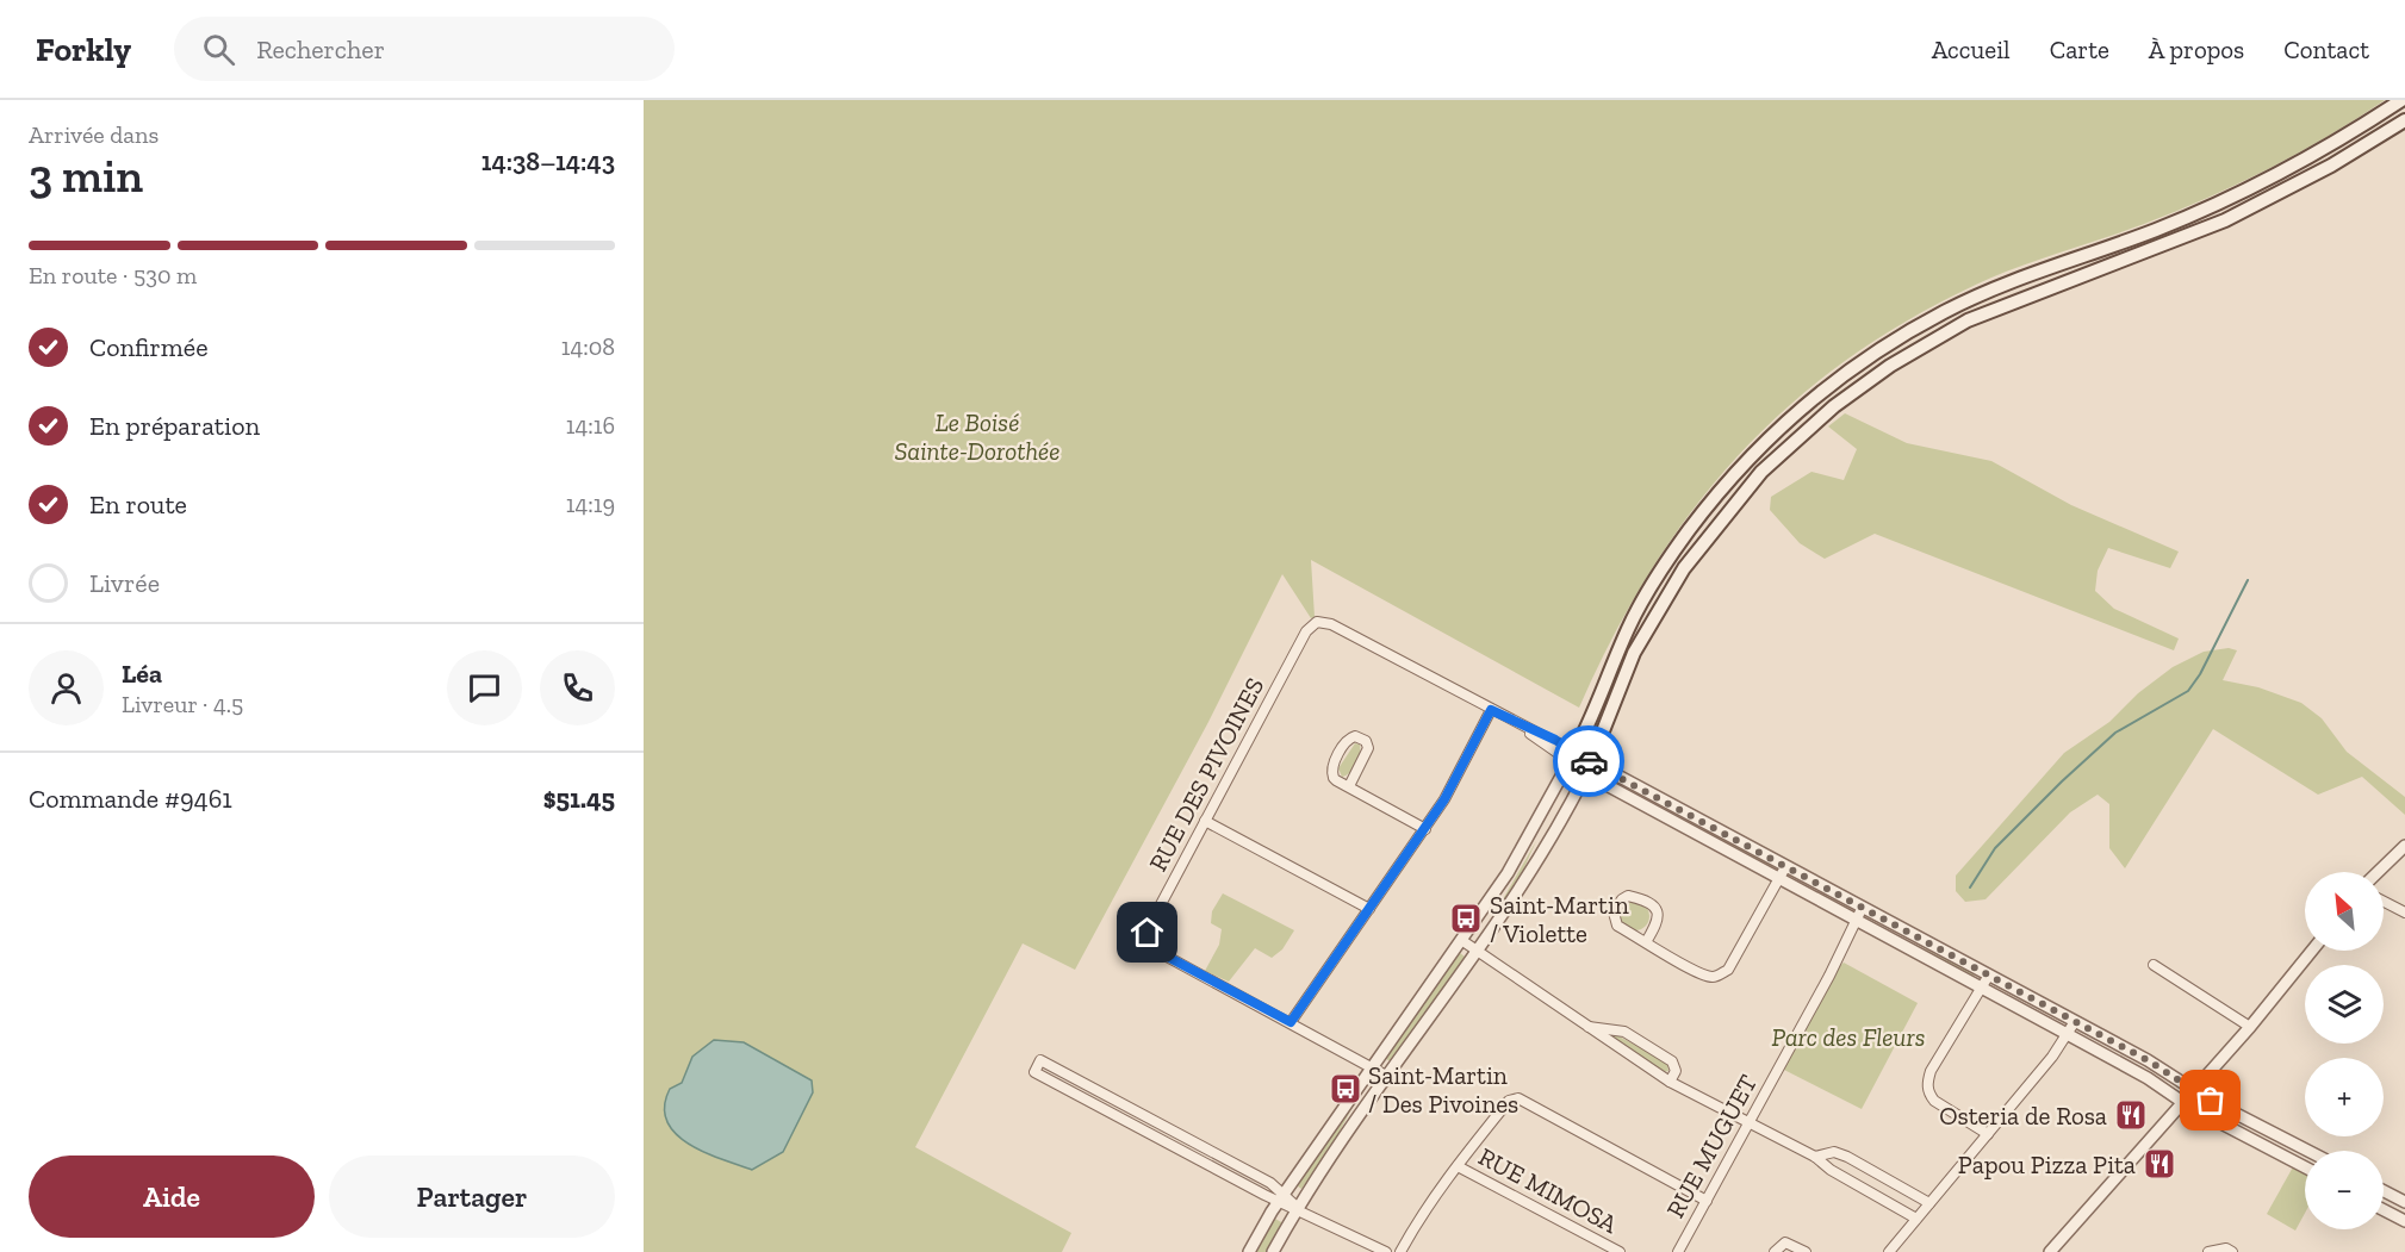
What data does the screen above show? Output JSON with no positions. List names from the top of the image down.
{
  "streets": {
    "street": ["RUE DES PIVOINES", "RUE MUGUET", "RUE MIMOSA"]
  },
  "parks": ["Le Boisé Sainte-Dorothée", "Parc des Fleurs"],
  "places": {
    "bus stop": ["Saint-Martin / Violette", "Saint-Martin / Des Pivoines"],
    "restaurant": ["Osteria de Rosa", "Papou Pizza Pita"]
  },
  "north": "top left",
  "page": {
    "header": "Forkly",
    "search": "Rechercher",
    "nav": [
      "Accueil",
      "Carte",
      "À propos",
      "Contact"
    ],
    "heading": ["3 min", "Arrivée dans", "14:38–14:43"],
    "panel": [
      "Léa",
      "Livreur · 4.5",
      "Commande #9461",
      "$51.45"
    ],
    "bar": "En route · 530 m",
    "list": [
      ["Confirmée", "14:08"],
      ["En préparation", "14:16"],
      ["En route", "14:19"],
      "Livrée"
    ],
    "map_buttons": ["+", "−"],
    "buttons": ["Aide", "Partager"]
  }
}
